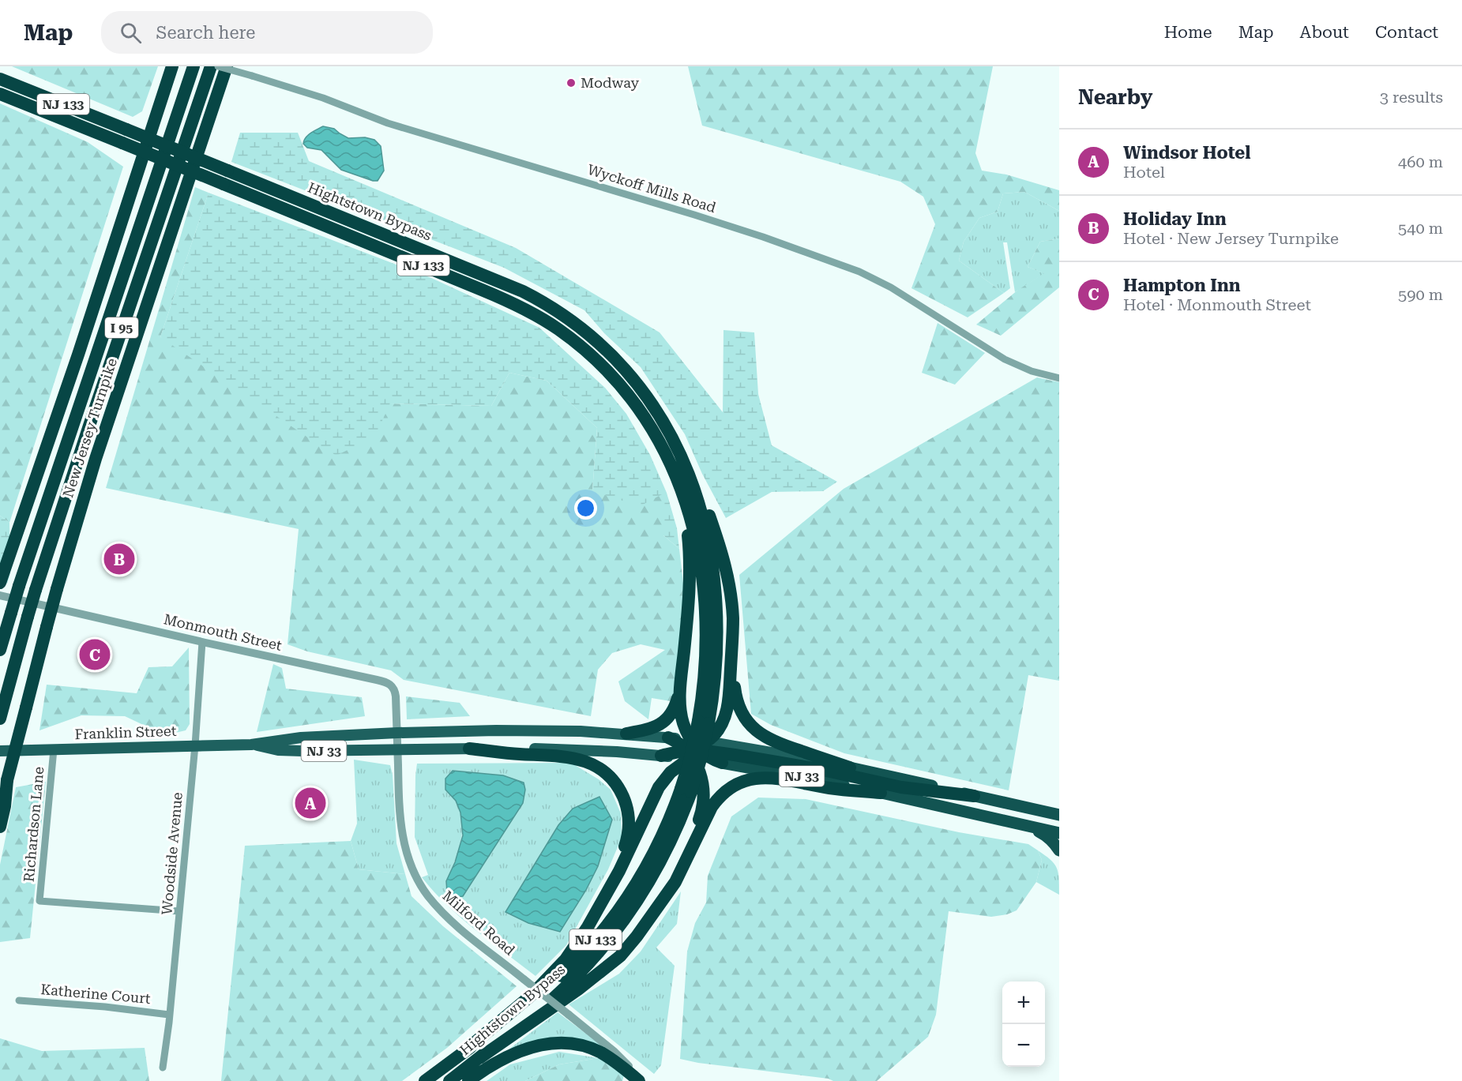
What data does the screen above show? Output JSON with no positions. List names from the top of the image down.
{
  "streets": {
    "highway": [
      "NJ 133",
      "Hightstown Bypass",
      "I 95",
      "New Jersey Turnpike",
      "NJ 33"
    ],
    "main road": ["Franklin Street"],
    "street": [
      "Wyckoff Mills Road",
      "Monmouth Street",
      "Richardson Lane",
      "Woodside Avenue",
      "Milford Road",
      "Katherine Court"
    ]
  },
  "crossings": [
    ["Monmouth Street", "NJ 33"],
    ["Monmouth Street", "Woodside Avenue"],
    ["Monmouth Street", "Milford Road"],
    ["Franklin Street", "NJ 33"],
    ["Franklin Street", "Richardson Lane"],
    ["Franklin Street", "Woodside Avenue"],
    ["NJ 33", "Milford Road"],
    ["Richardson Lane", "Woodside Avenue"],
    ["Woodside Avenue", "Katherine Court"]
  ],
  "places": ["Modway"],
  "page": {
    "header": "Map",
    "search": "Search here",
    "nav": [
      "Home",
      "Map",
      "About",
      "Contact"
    ],
    "heading": ["Nearby", "3 results"],
    "list": [
      {
        "mark": "A",
        "name": "Windsor Hotel",
        "note": "Hotel",
        "value": "460 m"
      },
      {
        "mark": "B",
        "name": "Holiday Inn",
        "note": "Hotel · New Jersey Turnpike",
        "value": "540 m"
      },
      {
        "mark": "C",
        "name": "Hampton Inn",
        "note": "Hotel · Monmouth Street",
        "value": "590 m"
      }
    ],
    "pins": ["B", "C", "A"],
    "map_buttons": ["+", "−"]
  }
}
